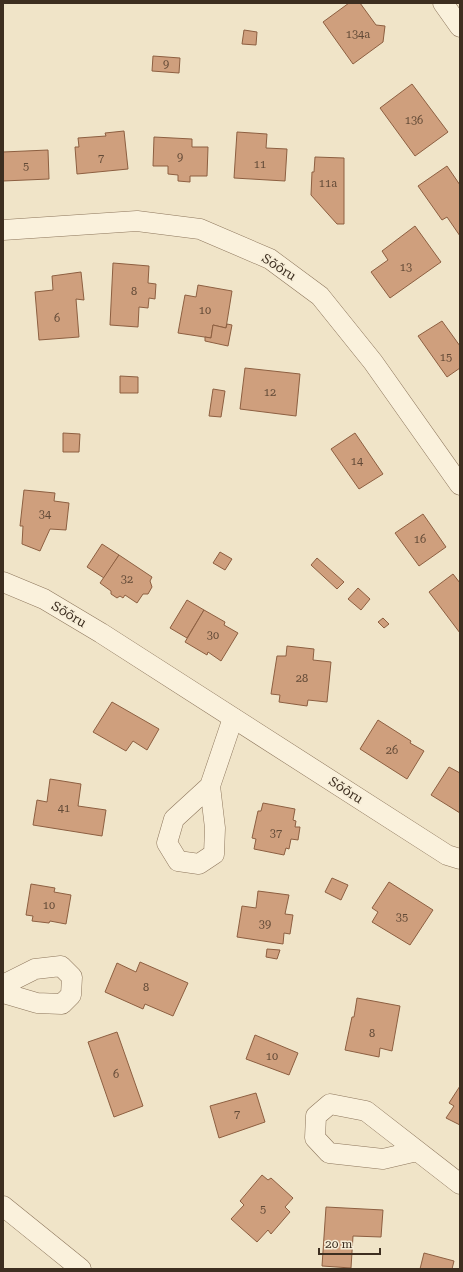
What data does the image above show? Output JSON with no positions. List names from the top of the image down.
{
  "streets": {
    "street": ["Sõõru"]
  },
  "house_numbers": [
    "134a",
    "9",
    "136",
    "9",
    "7",
    "11",
    "5",
    "11a",
    "13",
    "8",
    "10",
    "6",
    "15",
    "12",
    "14",
    "34",
    "16",
    "32",
    "30",
    "28",
    "26",
    "41",
    "37",
    "10",
    "35",
    "39",
    "8",
    "8",
    "10",
    "6",
    "7",
    "5"
  ],
  "scale_bar": "20 m"
}
